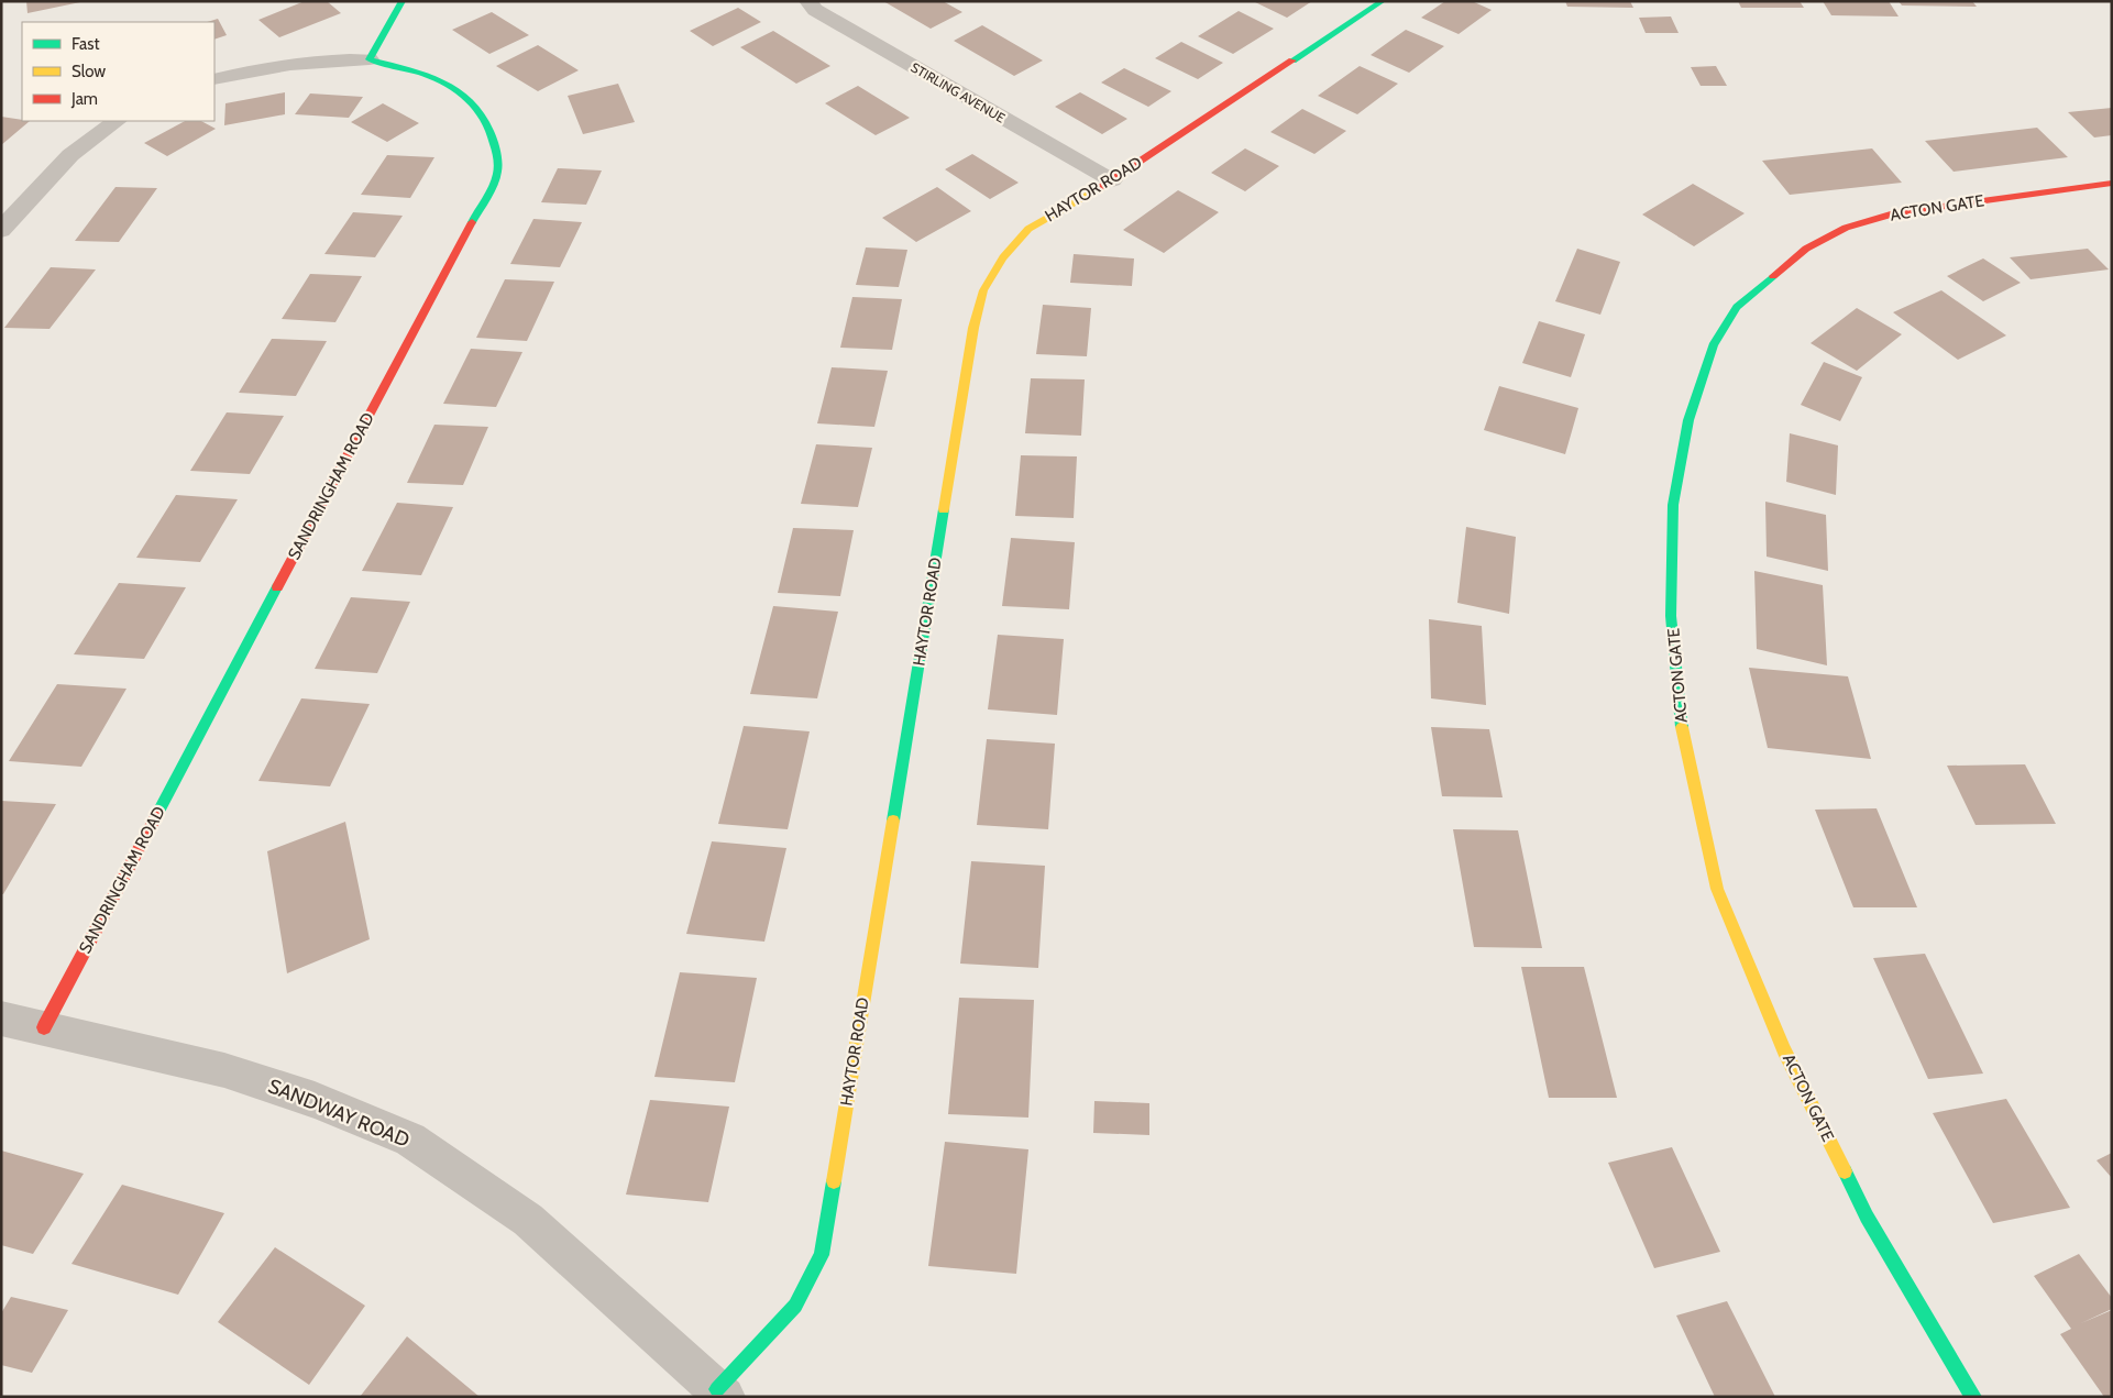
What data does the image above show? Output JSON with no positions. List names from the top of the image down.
{
  "streets": {
    "street": [
      "STIRLING AVENUE",
      "HAYTOR ROAD",
      "ACTON GATE",
      "SANDRINGHAM ROAD",
      "SANDWAY ROAD"
    ]
  },
  "crossings": [
    ["STIRLING AVENUE", "HAYTOR ROAD"],
    ["HAYTOR ROAD", "SANDWAY ROAD"],
    ["SANDRINGHAM ROAD", "SANDWAY ROAD"]
  ],
  "legend": ["Fast", "Slow", "Jam"]
}
